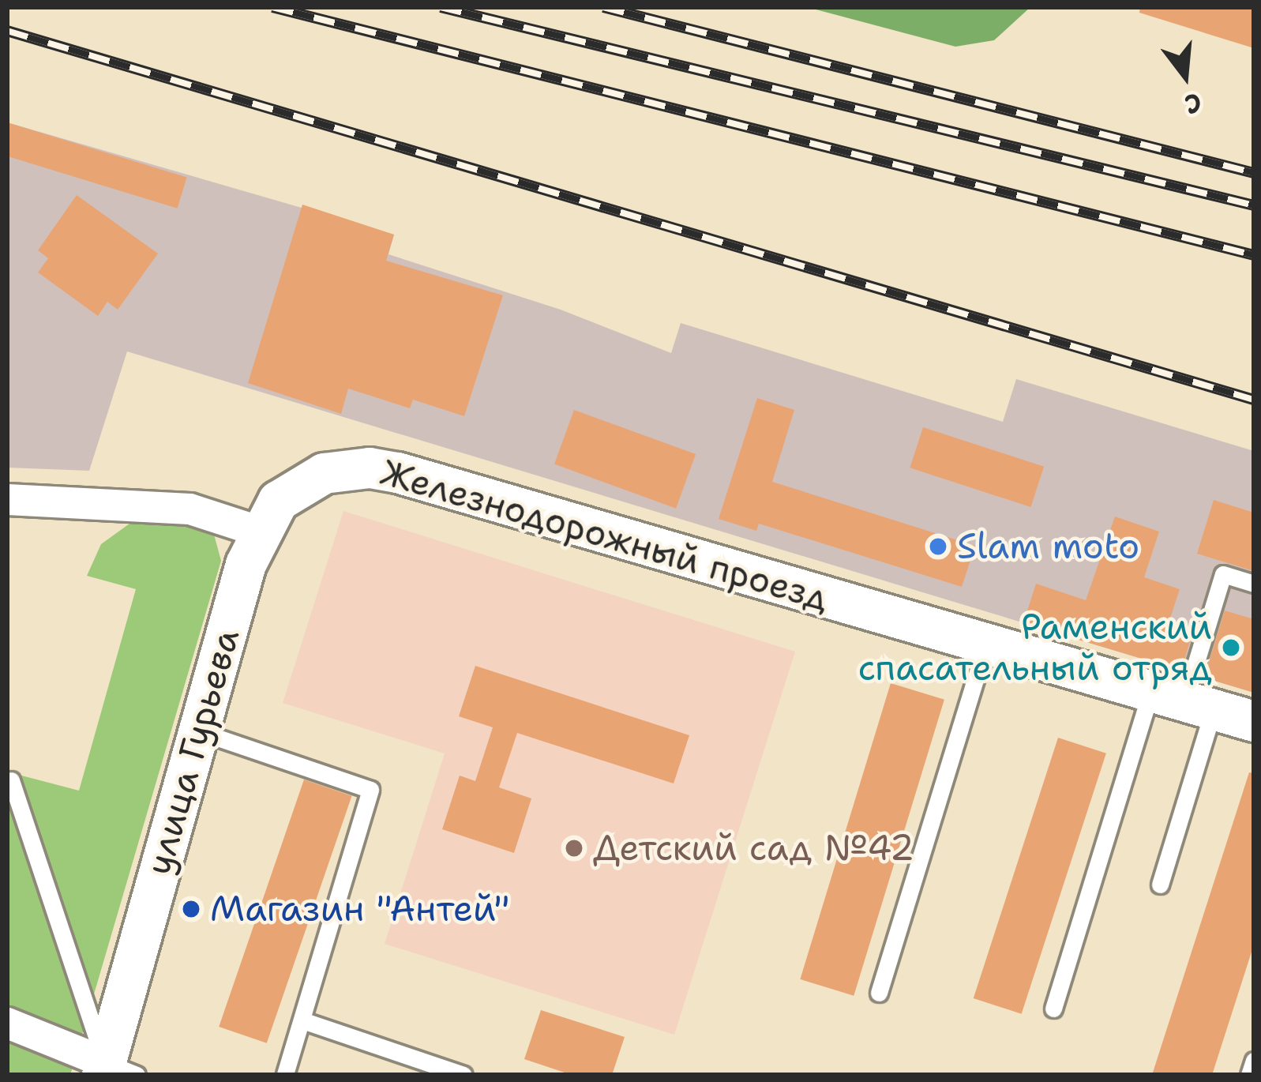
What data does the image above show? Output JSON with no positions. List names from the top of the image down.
{
  "streets": {
    "street": ["Железнодорожный проезд", "улица Гурьева"]
  },
  "crossings": [
    ["Железнодорожный проезд", "улица Гурьева"]
  ],
  "places": [
    "Slam moto",
    "Раменский спасательный отряд",
    "Детский сад №42",
    "Магазин \"Антей\""
  ],
  "north": "bottom"
}
